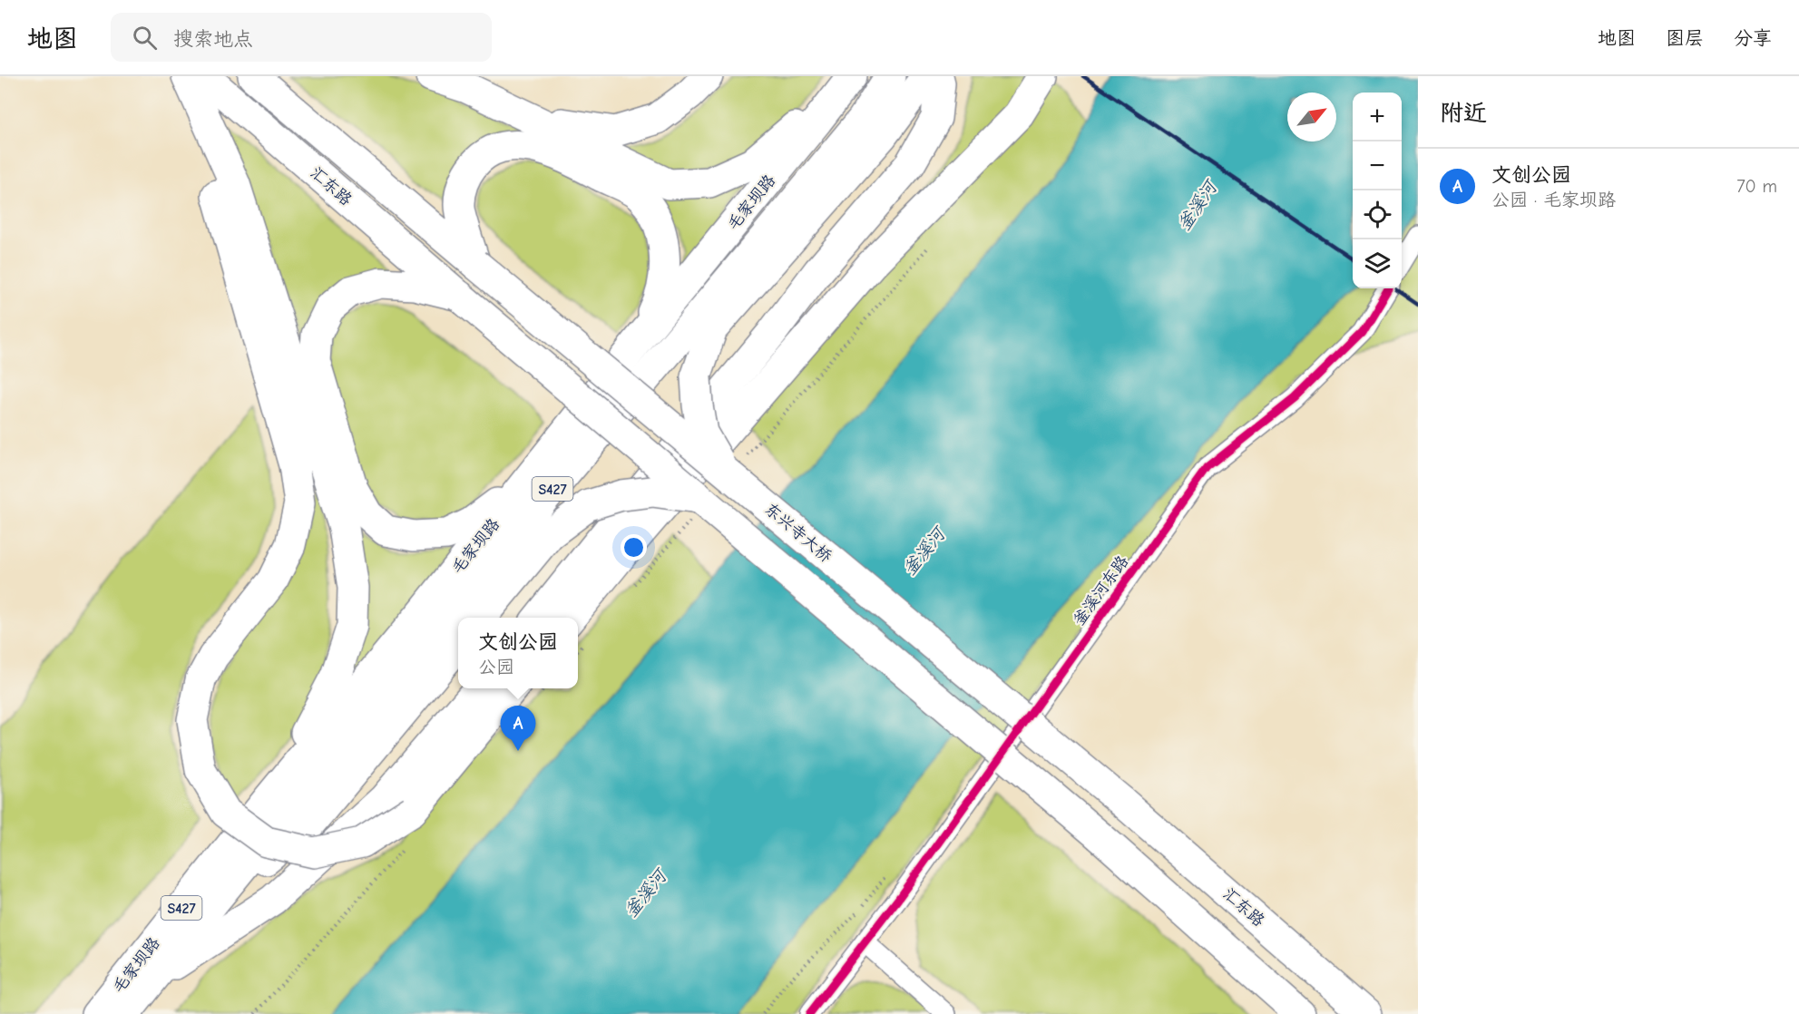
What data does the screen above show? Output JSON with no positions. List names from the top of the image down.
{
  "streets": {
    "main road": [
      "汇东路",
      "毛家坝路",
      "S427",
      "东兴寺大桥"
    ],
    "street": ["釜溪河东路"]
  },
  "crossings": [
    ["汇东路", "东兴寺大桥"],
    ["毛家坝路", "S427"]
  ],
  "water": ["釜溪河"],
  "north": "top right",
  "page": {
    "header": "地图",
    "search": "搜索地点",
    "nav": ["地图", "图层", "分享"],
    "heading": "附近",
    "map_buttons": ["+", "−"],
    "list": [
      {
        "mark": "A",
        "name": "文创公园",
        "note": "公园 · 毛家坝路",
        "value": "70 m"
      }
    ],
    "popup": ["文创公园", "公园"],
    "pins": "A"
  }
}
